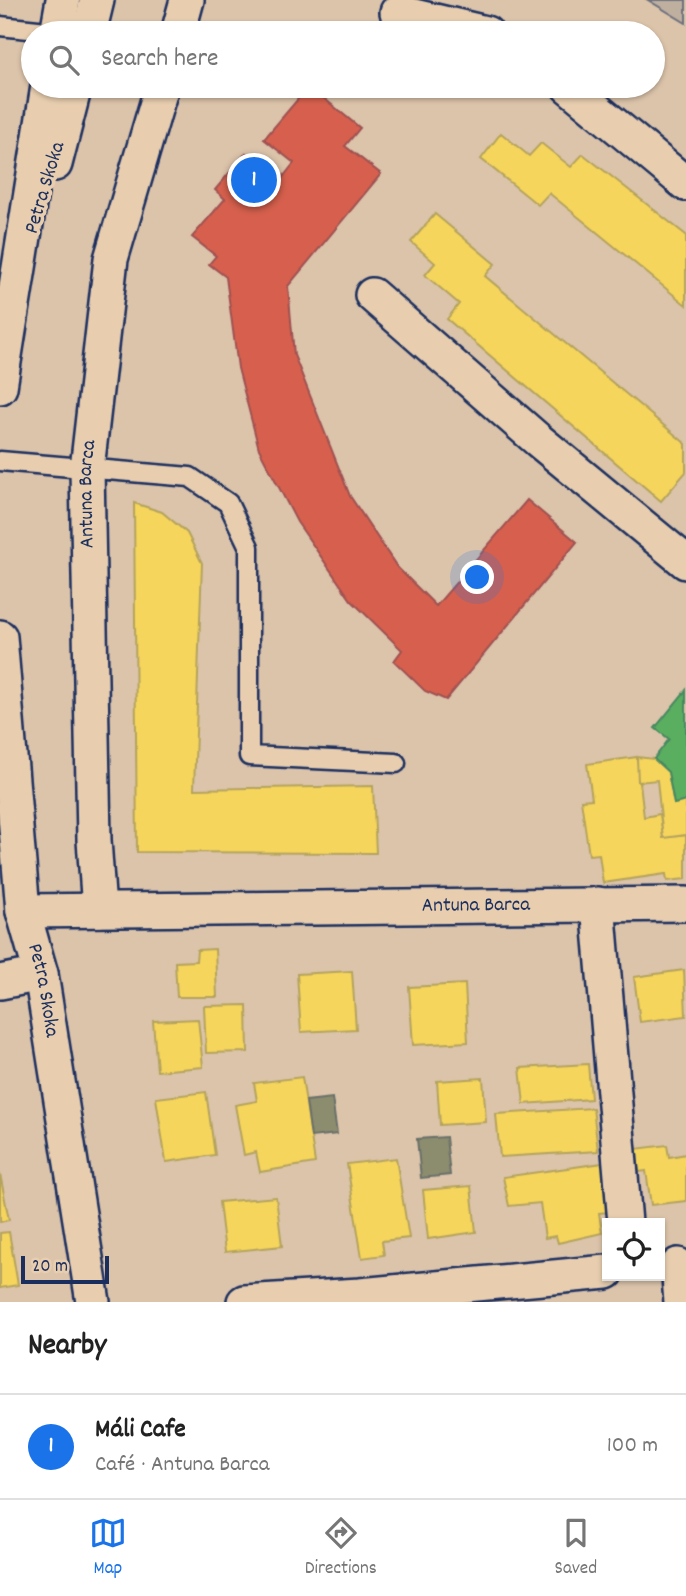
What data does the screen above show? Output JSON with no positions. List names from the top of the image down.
{
  "streets": {
    "street": ["Petra Skoka", "Antuna Barca"]
  },
  "crossings": [
    ["Petra Skoka", "Antuna Barca"]
  ],
  "scale_bar": "20 m",
  "page": {
    "search": "Search here",
    "pins": "1",
    "scale": "20 m",
    "heading": "Nearby",
    "list": [
      {
        "mark": "1",
        "name": "Máli Cafe",
        "note": "Café · Antuna Barca",
        "value": "100 m"
      }
    ],
    "nav": ["Map", "Directions", "Saved"]
  }
}
